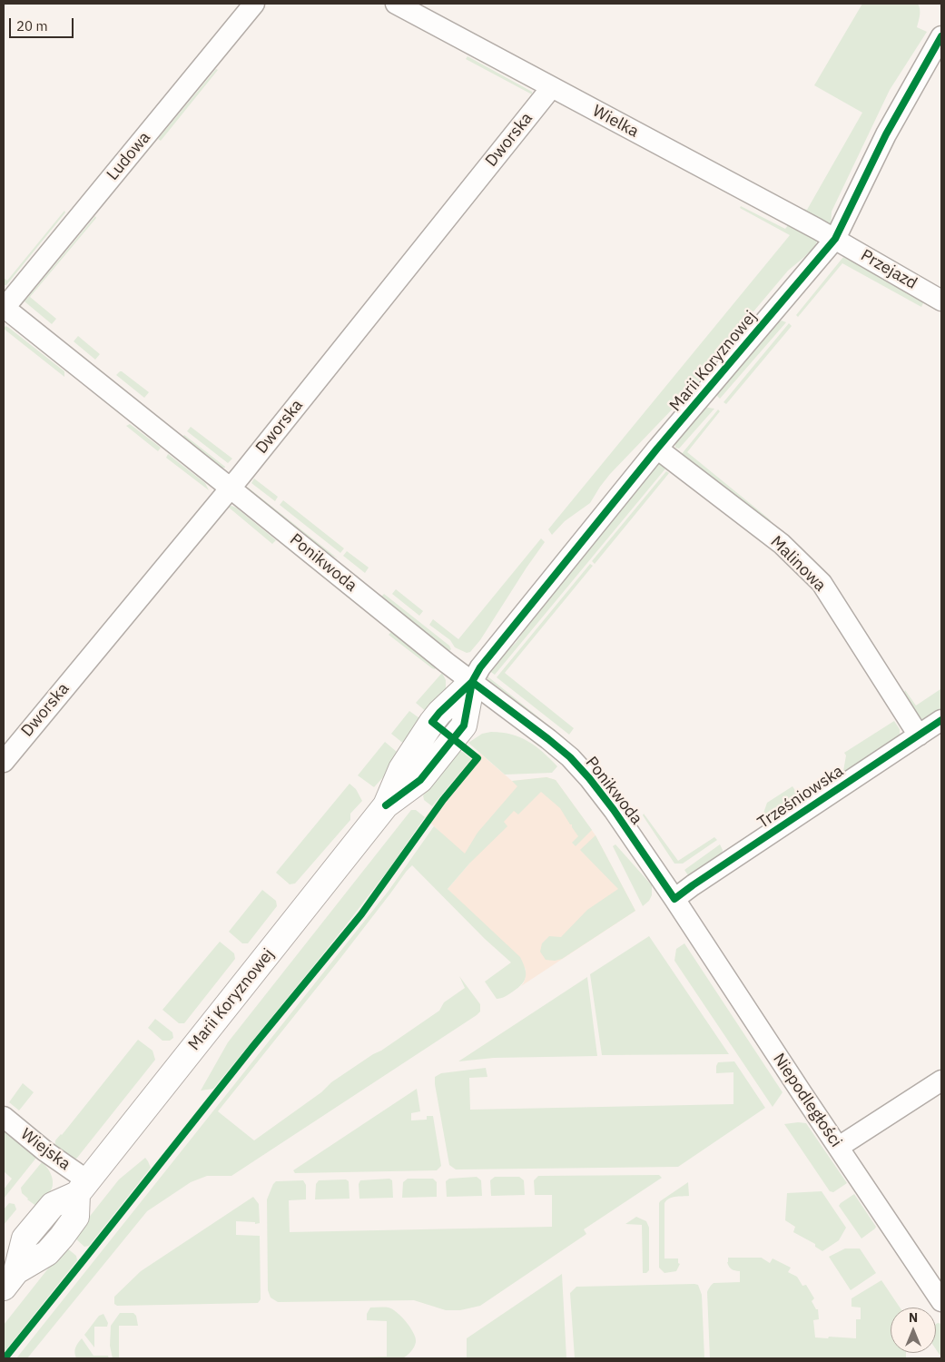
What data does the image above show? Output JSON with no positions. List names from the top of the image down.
{
  "streets": {
    "street": [
      "Wielka",
      "Dworska",
      "Ludowa",
      "Przejazd",
      "Marii Koryznowej",
      "Ponikwoda",
      "Malinowa",
      "Trześniowska",
      "Niepodległości",
      "Wiejska"
    ]
  },
  "crossings": [
    ["Wielka", "Dworska"],
    ["Wielka", "Przejazd"],
    ["Wielka", "Marii Koryznowej"],
    ["Dworska", "Ponikwoda"],
    ["Ludowa", "Ponikwoda"],
    ["Przejazd", "Marii Koryznowej"],
    ["Marii Koryznowej", "Ponikwoda"],
    ["Marii Koryznowej", "Malinowa"],
    ["Marii Koryznowej", "Wiejska"],
    ["Ponikwoda", "Trześniowska"],
    ["Ponikwoda", "Niepodległości"],
    ["Malinowa", "Trześniowska"],
    ["Trześniowska", "Niepodległości"]
  ],
  "scale_bar": "20 m",
  "north": "top"
}
